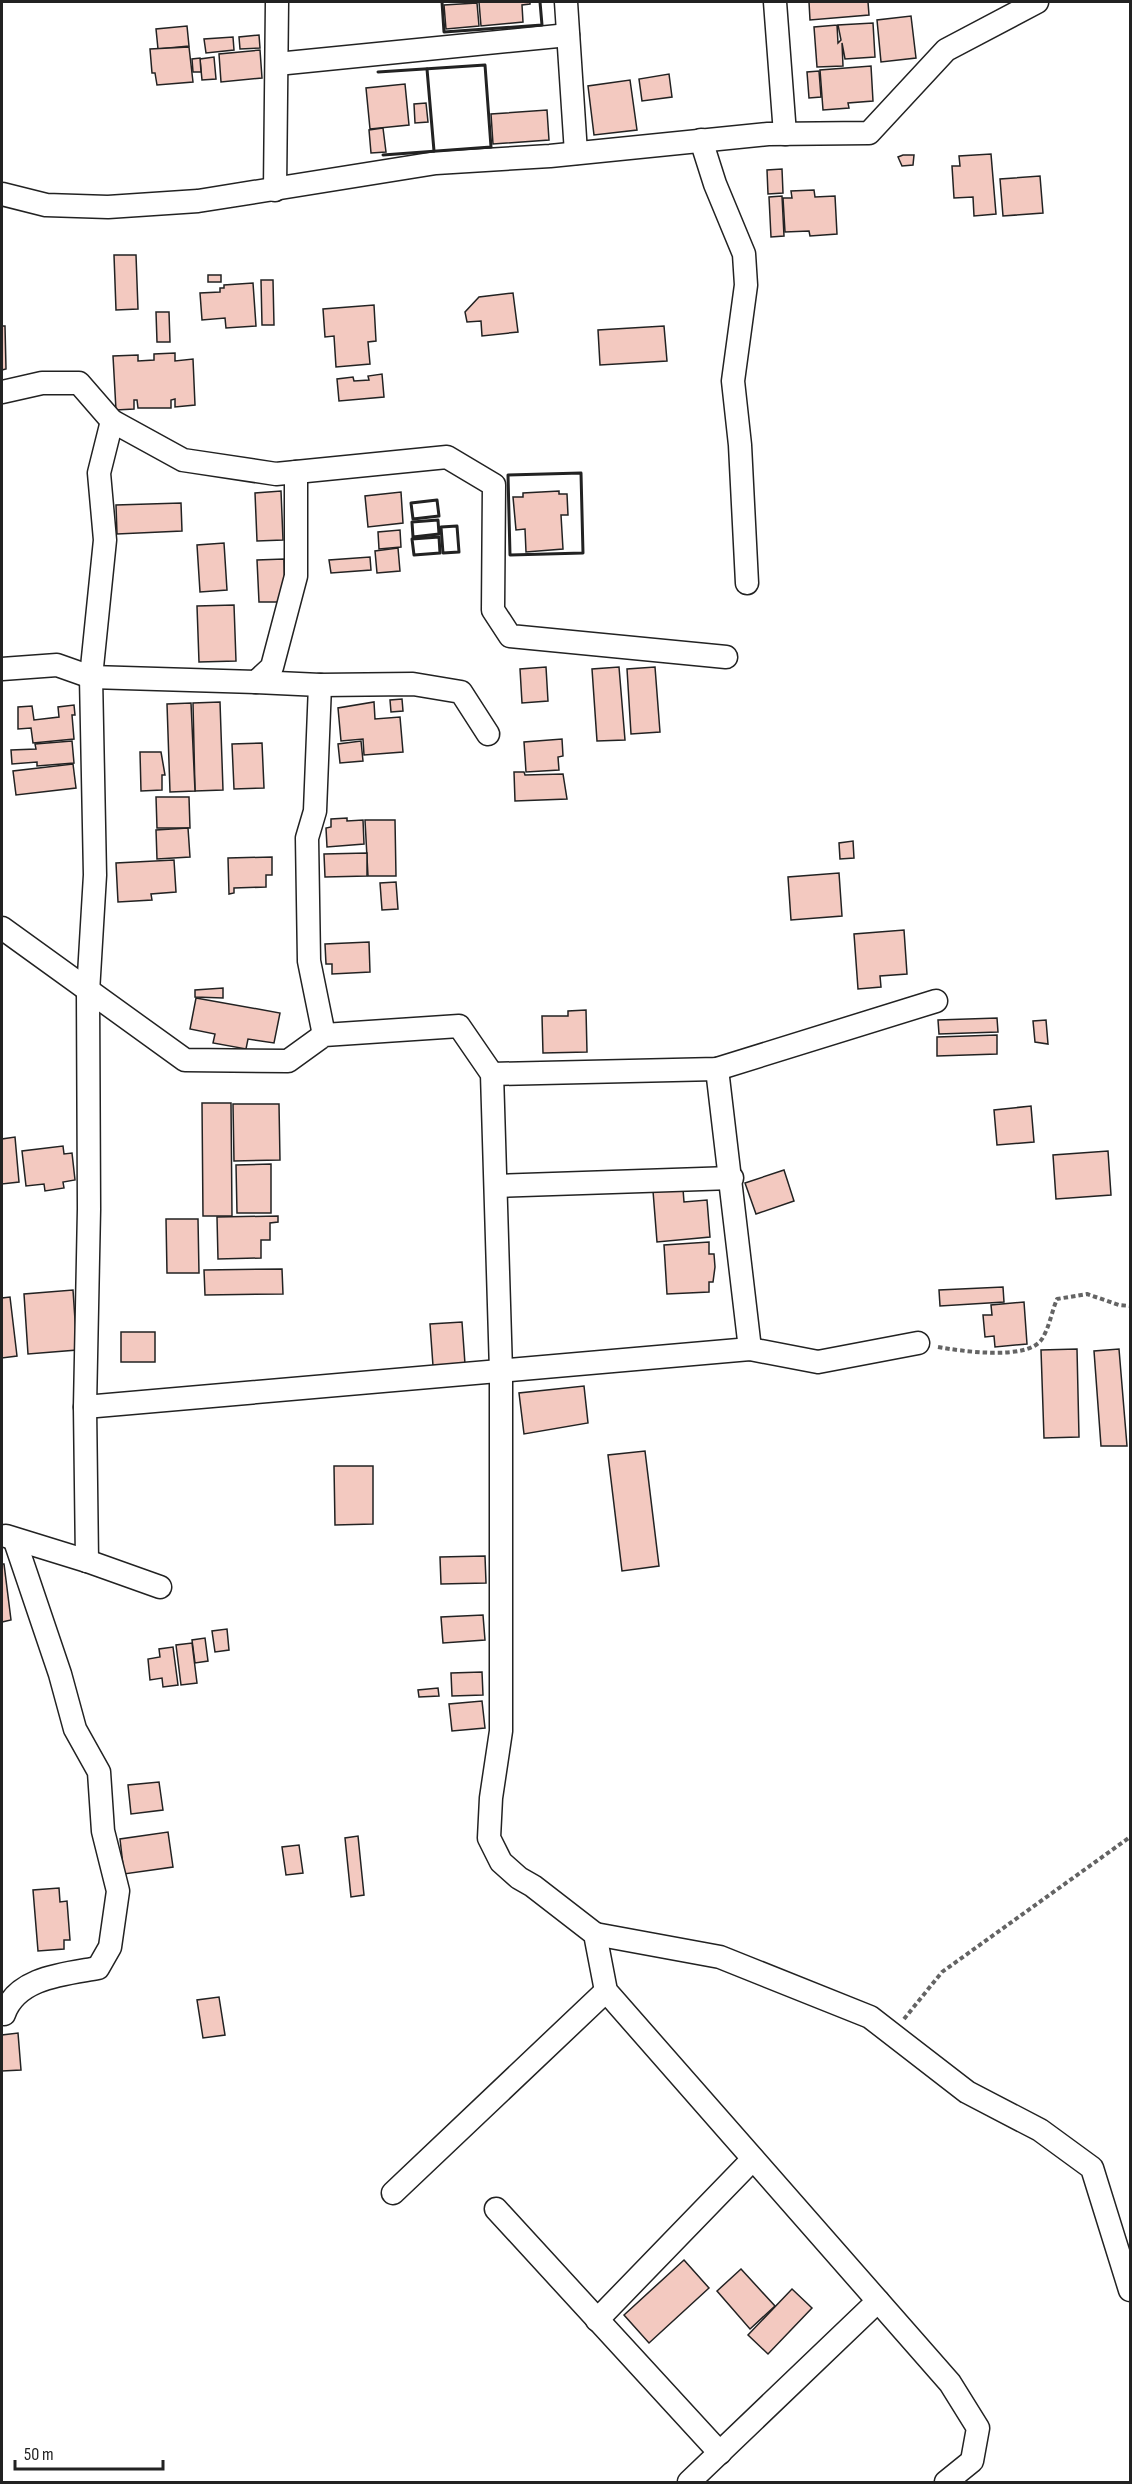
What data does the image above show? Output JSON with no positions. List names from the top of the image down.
{
  "scale_bar": "50 m"
}
